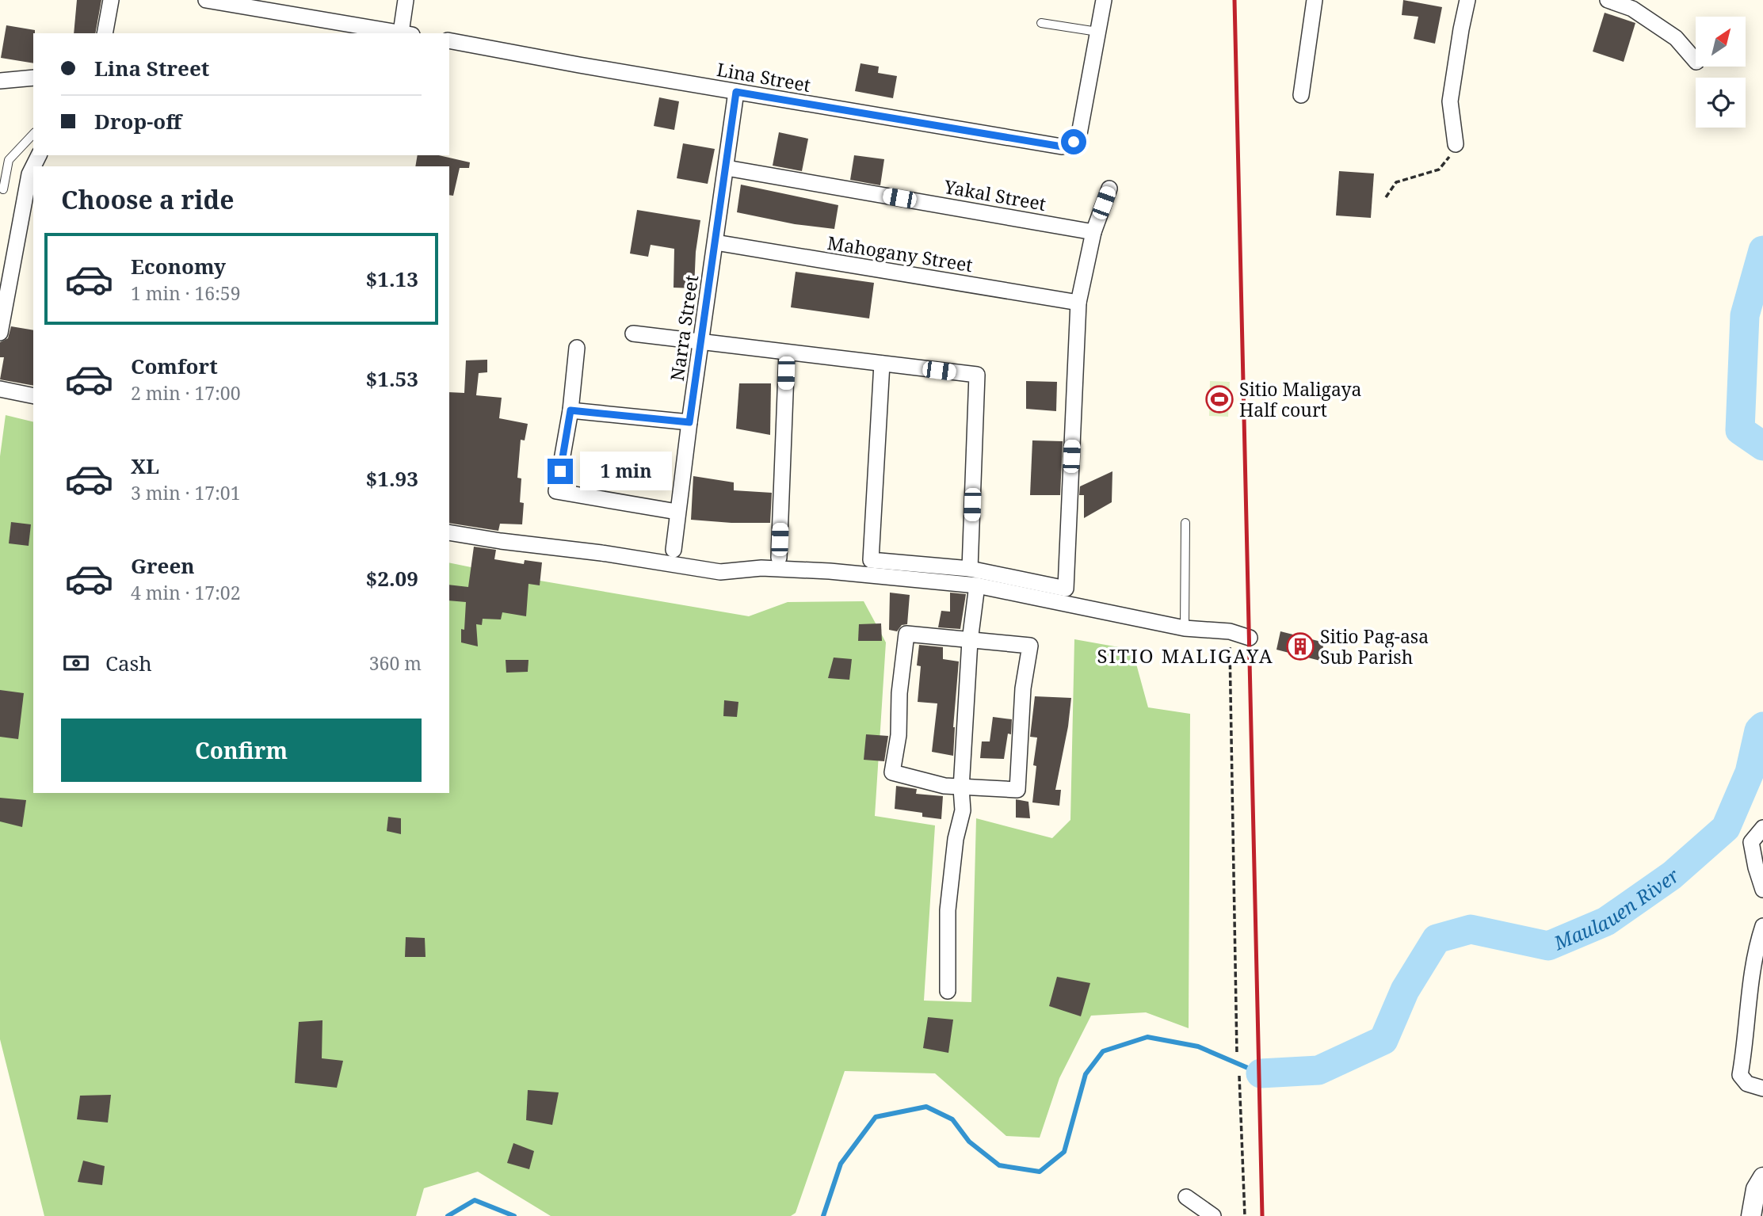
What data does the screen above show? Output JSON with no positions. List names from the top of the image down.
{
  "streets": {
    "street": [
      "Lina Street",
      "Yakal Street",
      "Mahogany Street",
      "Narra Street"
    ]
  },
  "crossings": [
    ["Lina Street", "Narra Street"],
    ["Yakal Street", "Narra Street"],
    ["Mahogany Street", "Narra Street"]
  ],
  "districts": ["SITIO MALIGAYA"],
  "water": ["Maulauen River"],
  "places": {
    "sports": ["Sitio Maligaya Half court"],
    "building": ["Sitio Pag-asa Sub Parish"]
  },
  "north": "top right",
  "page": {
    "banner": ["Lina Street", "Drop-off"],
    "heading": "Choose a ride",
    "list": [
      {
        "name": "Economy",
        "note": "1 min · 16:59",
        "value": "$1.13"
      },
      {
        "name": "Comfort",
        "note": "2 min · 17:00",
        "value": "$1.53"
      },
      {
        "name": "XL",
        "note": "3 min · 17:01",
        "value": "$1.93"
      },
      {
        "name": "Green",
        "note": "4 min · 17:02",
        "value": "$2.09"
      }
    ],
    "bubble": "1 min",
    "pay": ["Cash", "360 m"],
    "buttons": "Confirm"
  }
}
